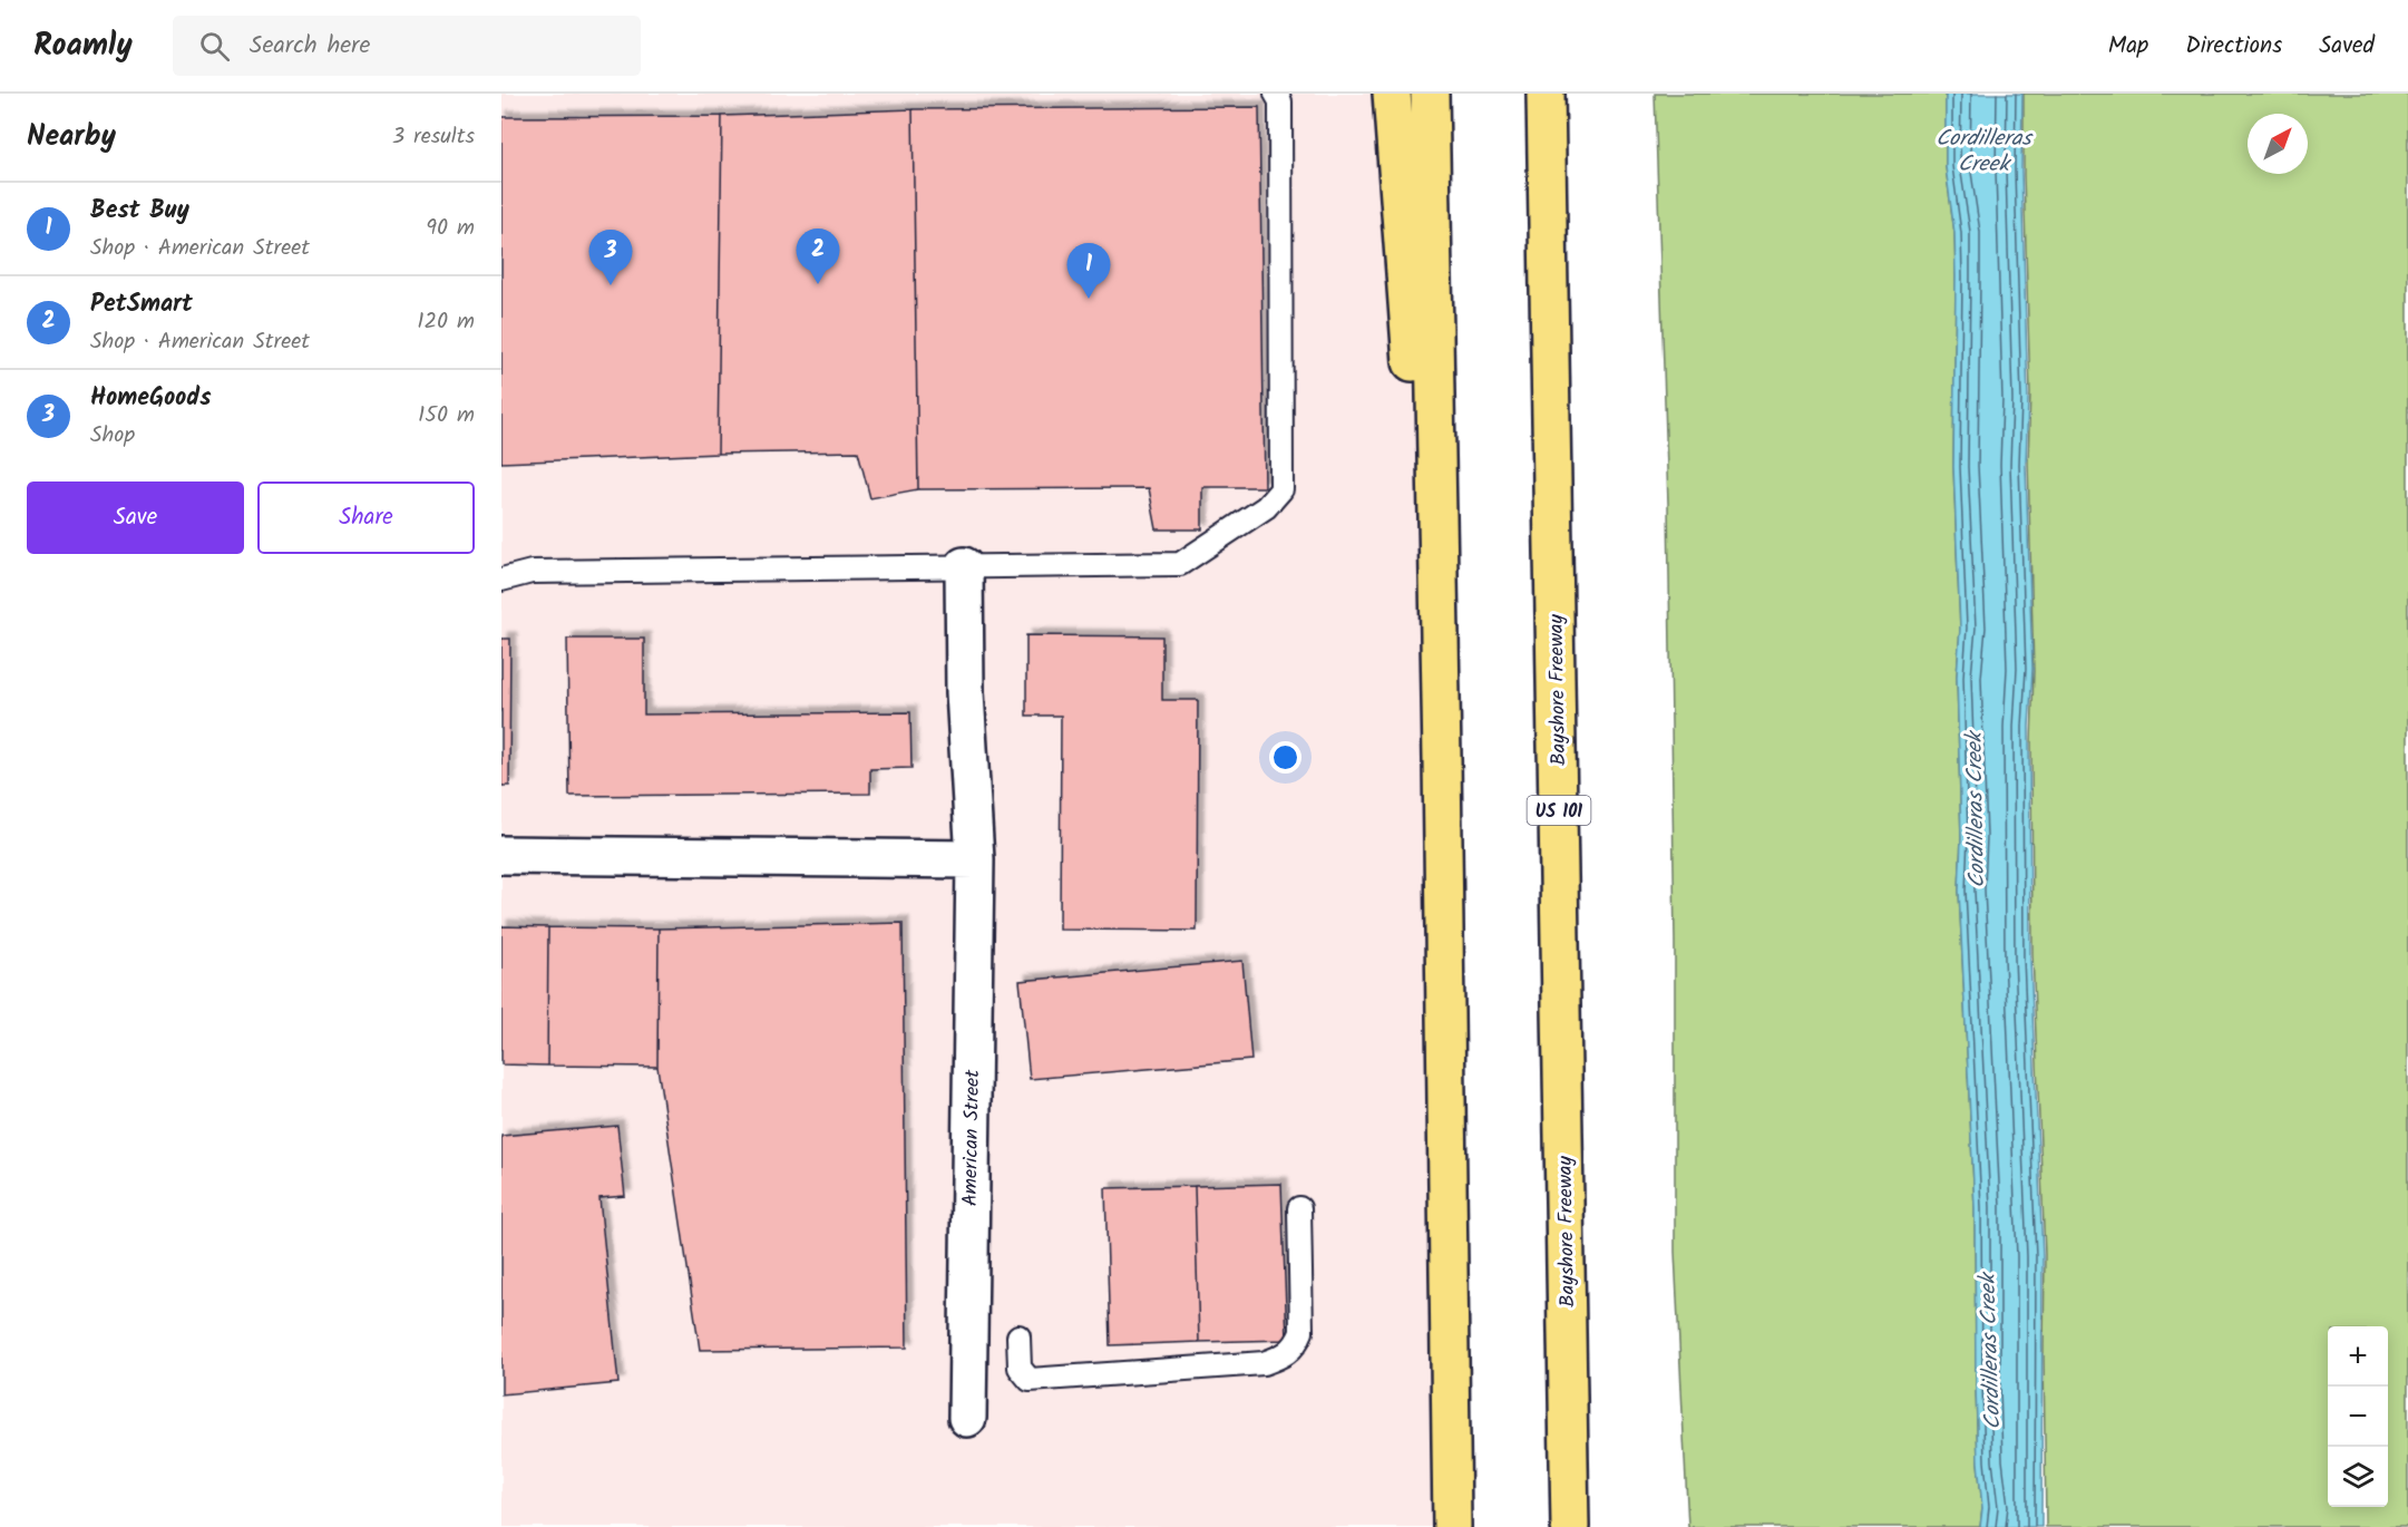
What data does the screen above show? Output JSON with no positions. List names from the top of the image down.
{
  "streets": {
    "highway": ["Bayshore Freeway", "US 101"],
    "street": ["American Street"]
  },
  "water": ["Cordilleras Creek"],
  "north": "top right",
  "page": {
    "header": "Roamly",
    "search": "Search here",
    "nav": ["Map", "Directions", "Saved"],
    "heading": ["Nearby", "3 results"],
    "list": [
      {
        "mark": "1",
        "name": "Best Buy",
        "note": "Shop · American Street",
        "value": "90 m"
      },
      {
        "mark": "2",
        "name": "PetSmart",
        "note": "Shop · American Street",
        "value": "120 m"
      },
      {
        "mark": "3",
        "name": "HomeGoods",
        "note": "Shop",
        "value": "150 m"
      }
    ],
    "pins": ["2", "3", "1"],
    "buttons": ["Save", "Share"],
    "map_buttons": ["+", "−"]
  }
}
